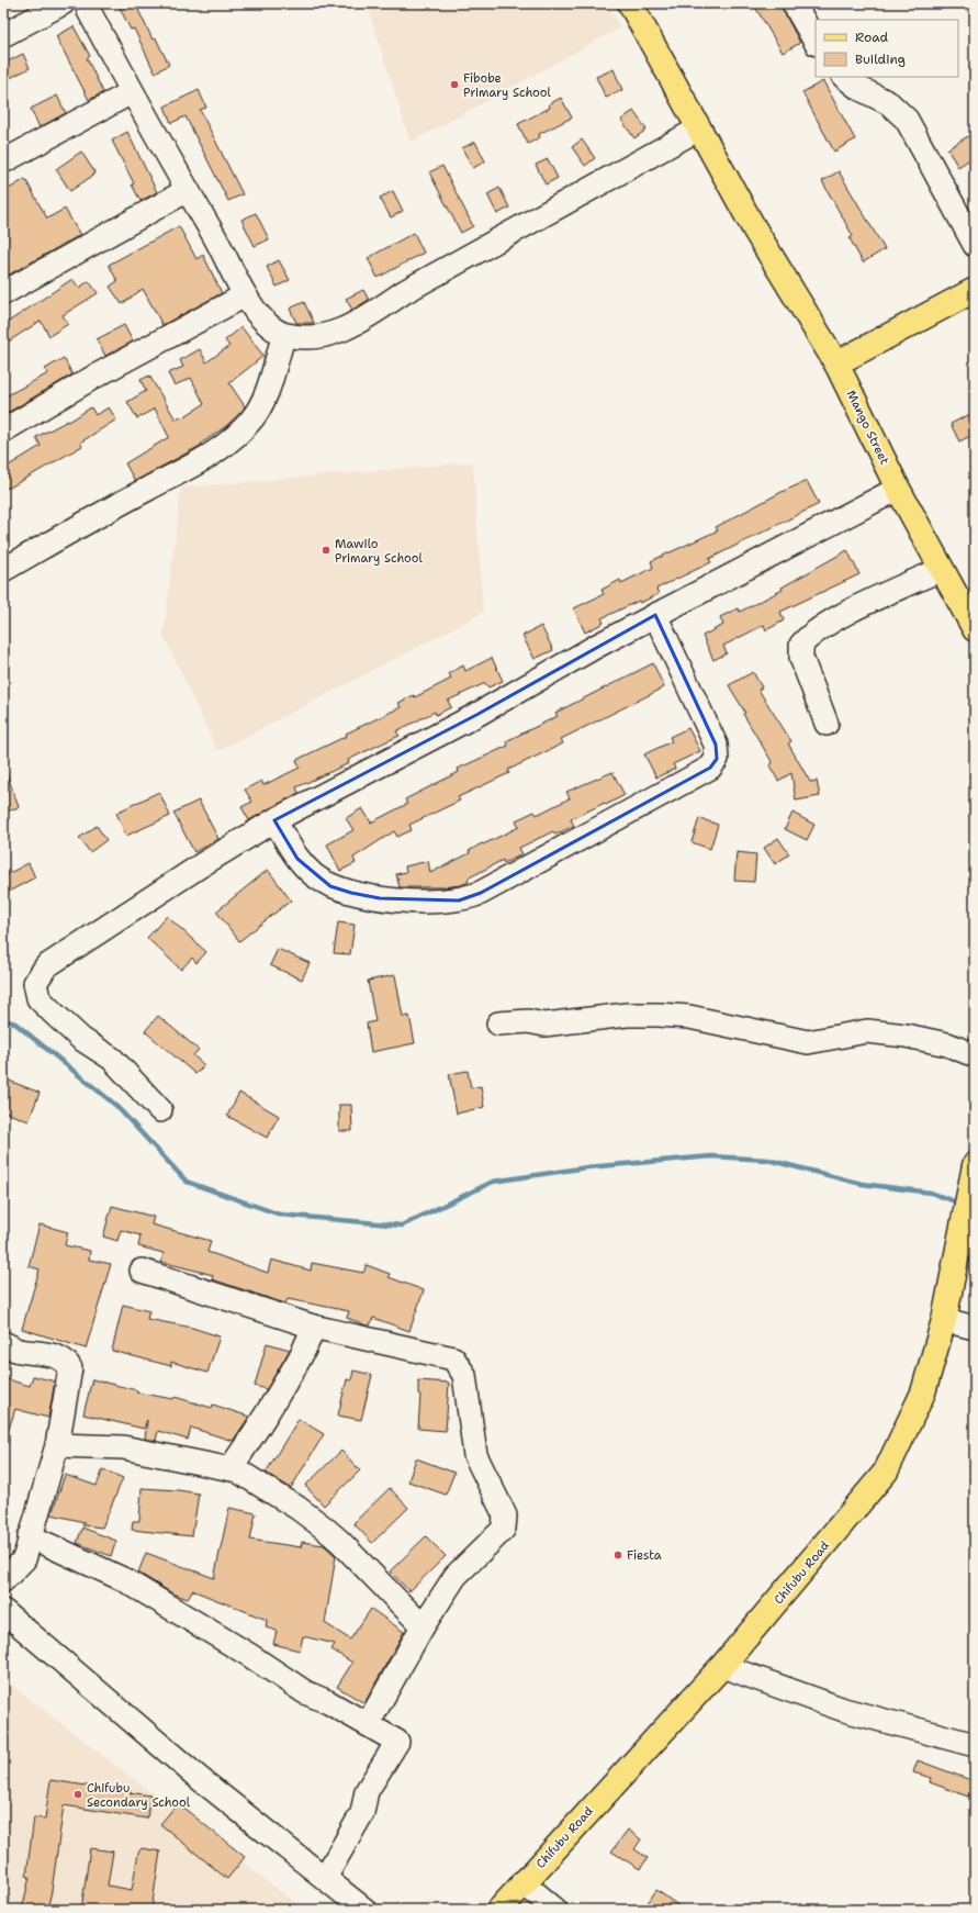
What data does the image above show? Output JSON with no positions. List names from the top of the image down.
{
  "streets": {
    "main road": ["Mango Street", "Chifubu Road"]
  },
  "places": [
    "Fibobe Primary School",
    "Mawilo Primary School",
    "Fiesta",
    "Chifubu Secondary School"
  ],
  "legend": ["Road", "Building"]
}
